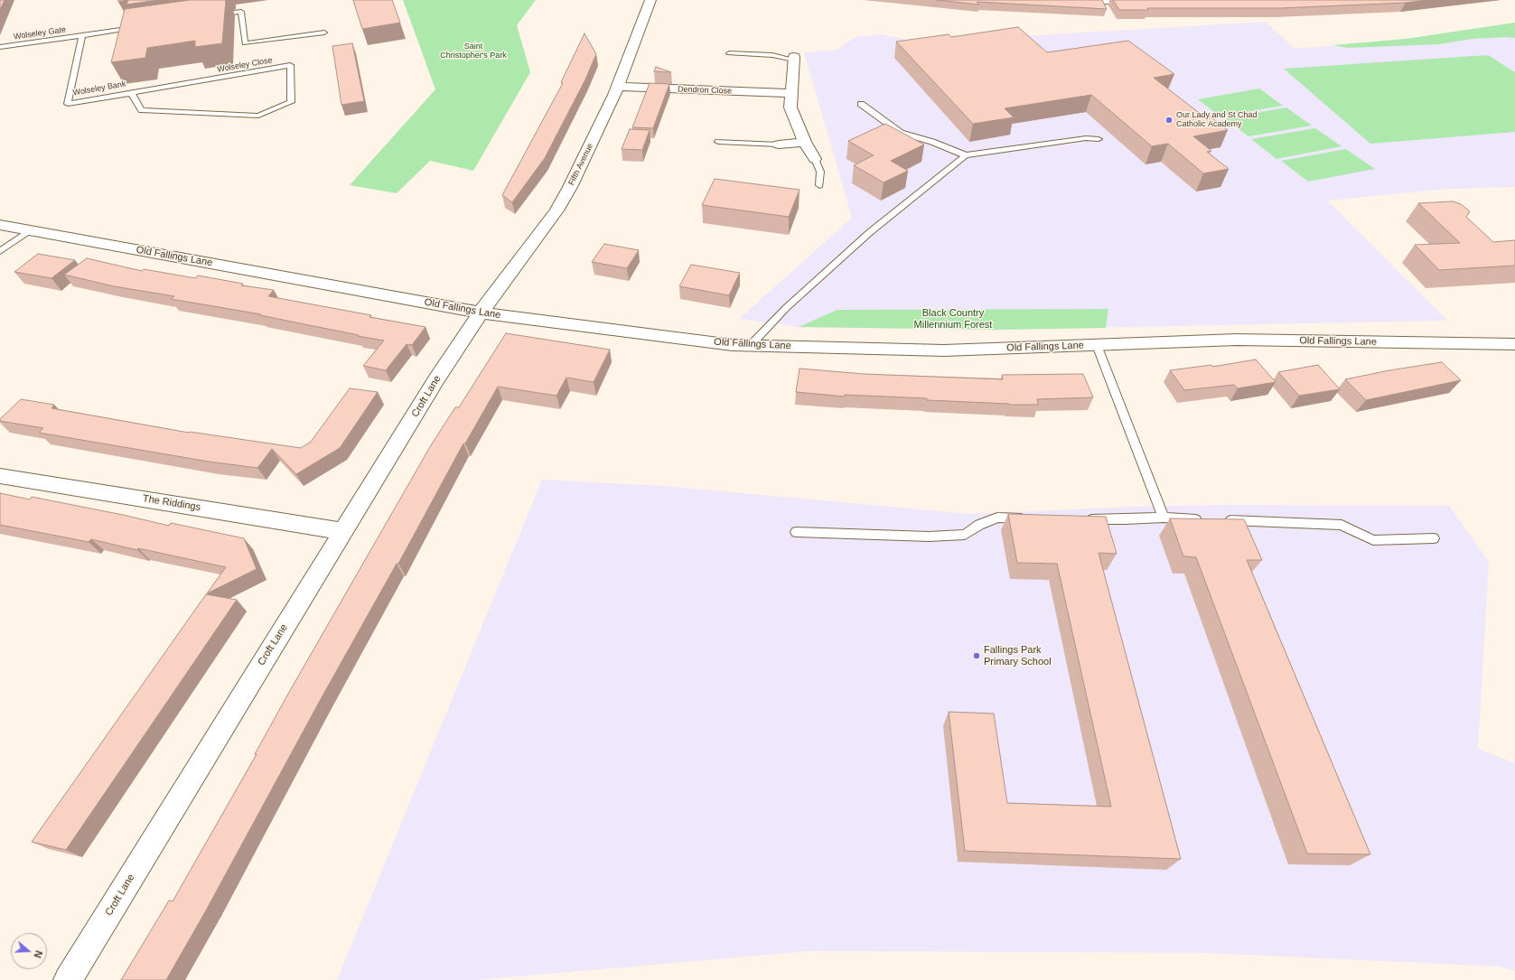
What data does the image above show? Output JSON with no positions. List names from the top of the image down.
{
  "streets": {
    "street": [
      "Dendron Close",
      "Fifth Avenue",
      "Old Fallings Lane",
      "Croft Lane",
      "The Riddings"
    ],
    "lane": ["Wolseley Gate", "Wolseley Close", "Wolseley Bank"]
  },
  "crossings": [
    ["Wolseley Gate", "Wolseley Bank"],
    ["Wolseley Close", "Wolseley Bank"],
    ["Dendron Close", "Fifth Avenue"],
    ["Fifth Avenue", "Old Fallings Lane"],
    ["Fifth Avenue", "Croft Lane"],
    ["Old Fallings Lane", "Croft Lane"],
    ["Croft Lane", "The Riddings"]
  ],
  "parks": ["Saint Christopher's Park", "Black Country Millennium Forest"],
  "places": ["Our Lady and St Chad Catholic Academy", "Fallings Park Primary School"],
  "north": "right"
}
